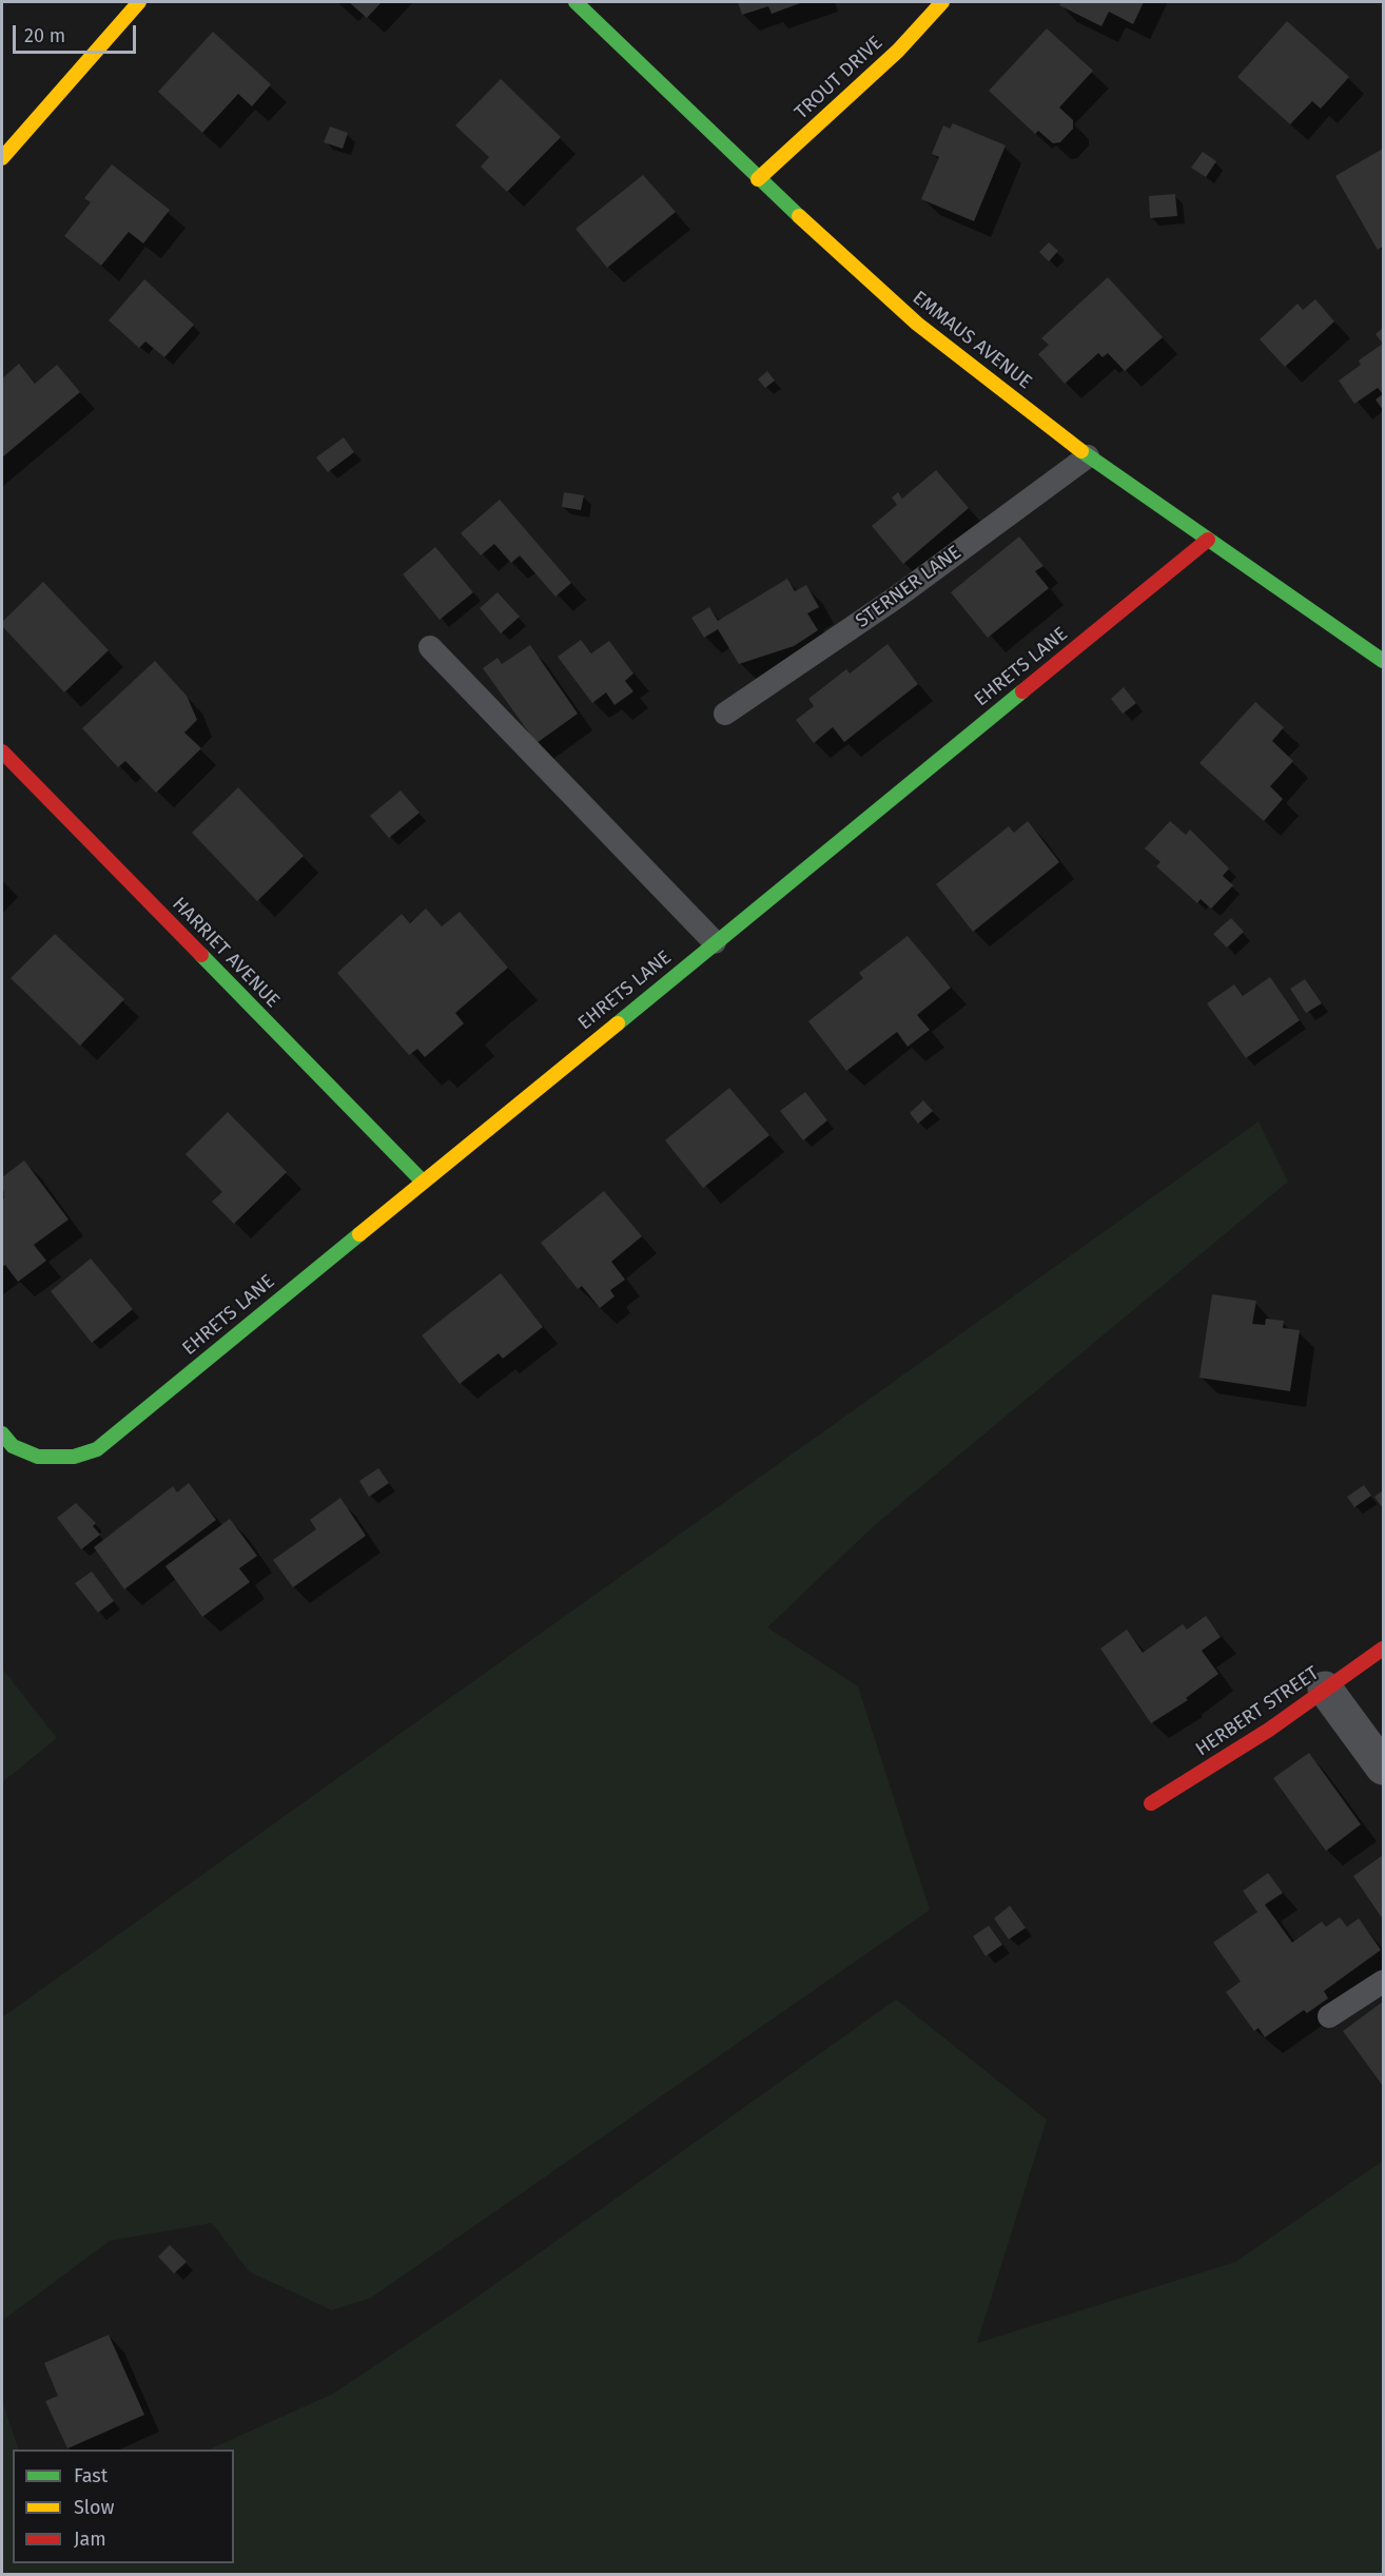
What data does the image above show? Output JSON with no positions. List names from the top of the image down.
{
  "streets": {
    "street": [
      "TROUT DRIVE",
      "EMMAUS AVENUE",
      "EHRETS LANE",
      "HARRIET AVENUE",
      "HERBERT STREET"
    ],
    "lane": ["STERNER LANE"]
  },
  "crossings": [
    ["TROUT DRIVE", "EMMAUS AVENUE"],
    ["EMMAUS AVENUE", "STERNER LANE"],
    ["EMMAUS AVENUE", "EHRETS LANE"],
    ["EHRETS LANE", "HARRIET AVENUE"]
  ],
  "legend": ["Fast", "Slow", "Jam"],
  "scale_bar": "20 m"
}
